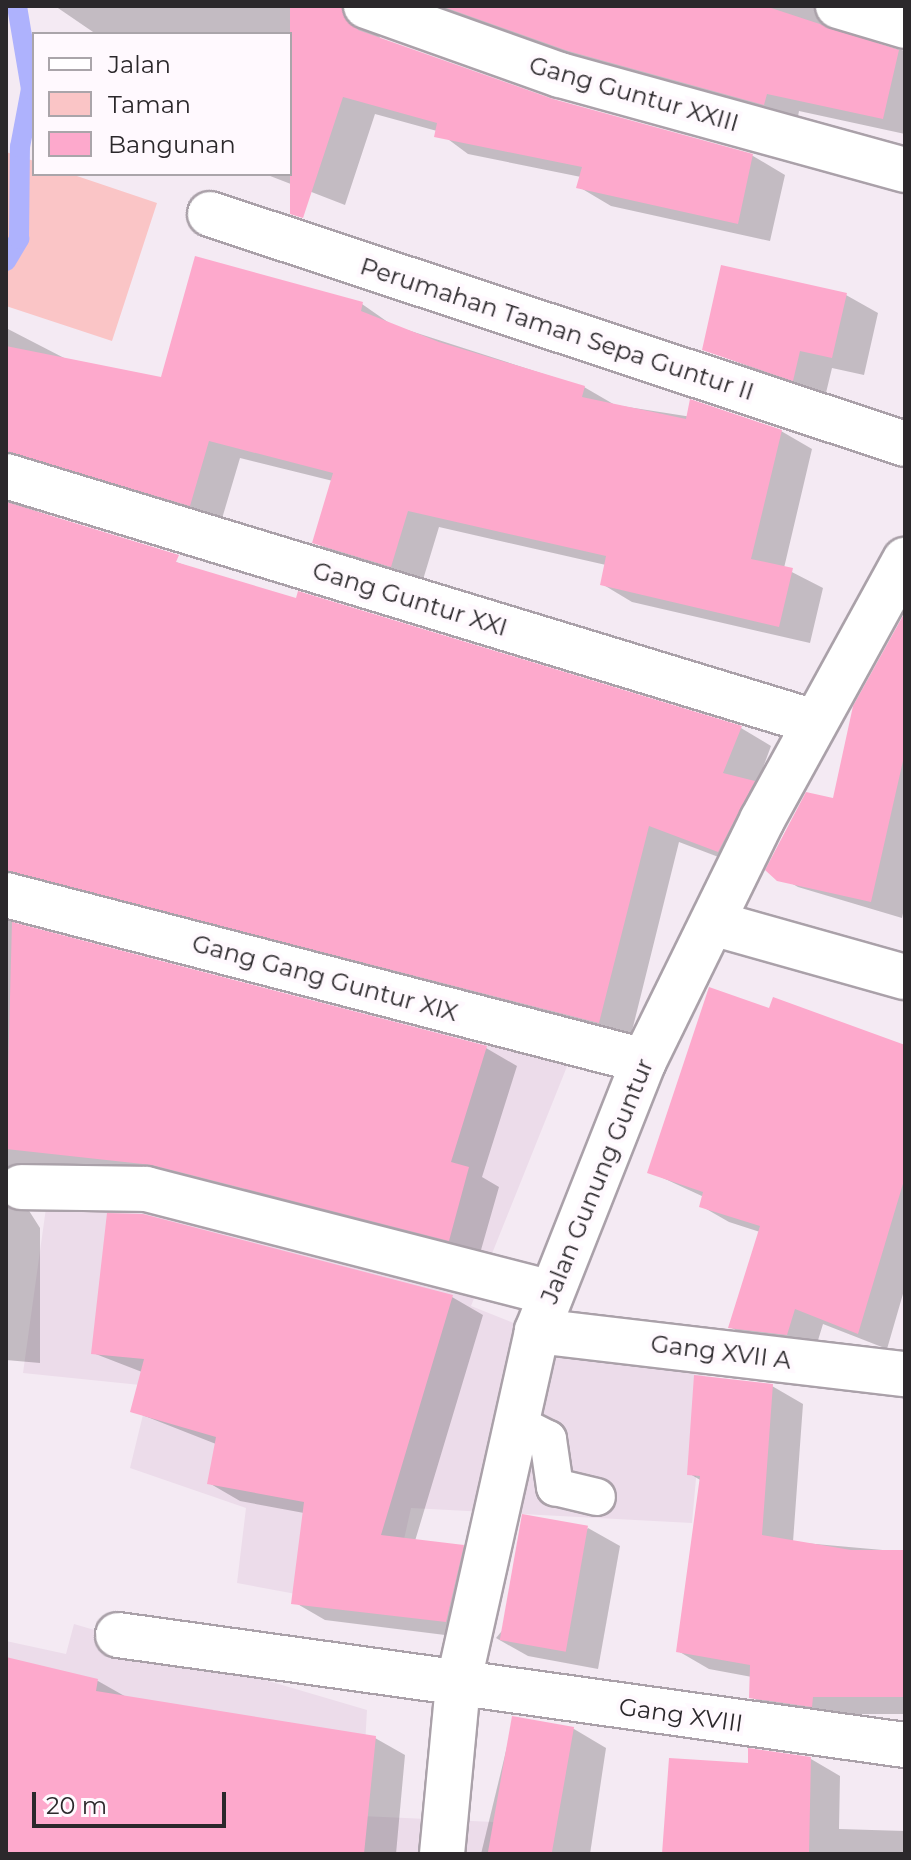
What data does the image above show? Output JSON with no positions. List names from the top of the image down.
{
  "streets": {
    "street": [
      "Gang Guntur XXIII",
      "Perumahan Taman Sepa Guntur II",
      "Gang Guntur XXI",
      "Gang Gang Guntur XIX",
      "Jalan Gunung Guntur",
      "Gang XVII A",
      "Gang XVIII"
    ]
  },
  "crossings": [
    ["Gang Guntur XXI", "Jalan Gunung Guntur"],
    ["Gang Gang Guntur XIX", "Jalan Gunung Guntur"],
    ["Jalan Gunung Guntur", "Gang XVII A"],
    ["Jalan Gunung Guntur", "Gang XVIII"]
  ],
  "legend": ["Jalan", "Taman", "Bangunan"],
  "scale_bar": "20 m"
}
